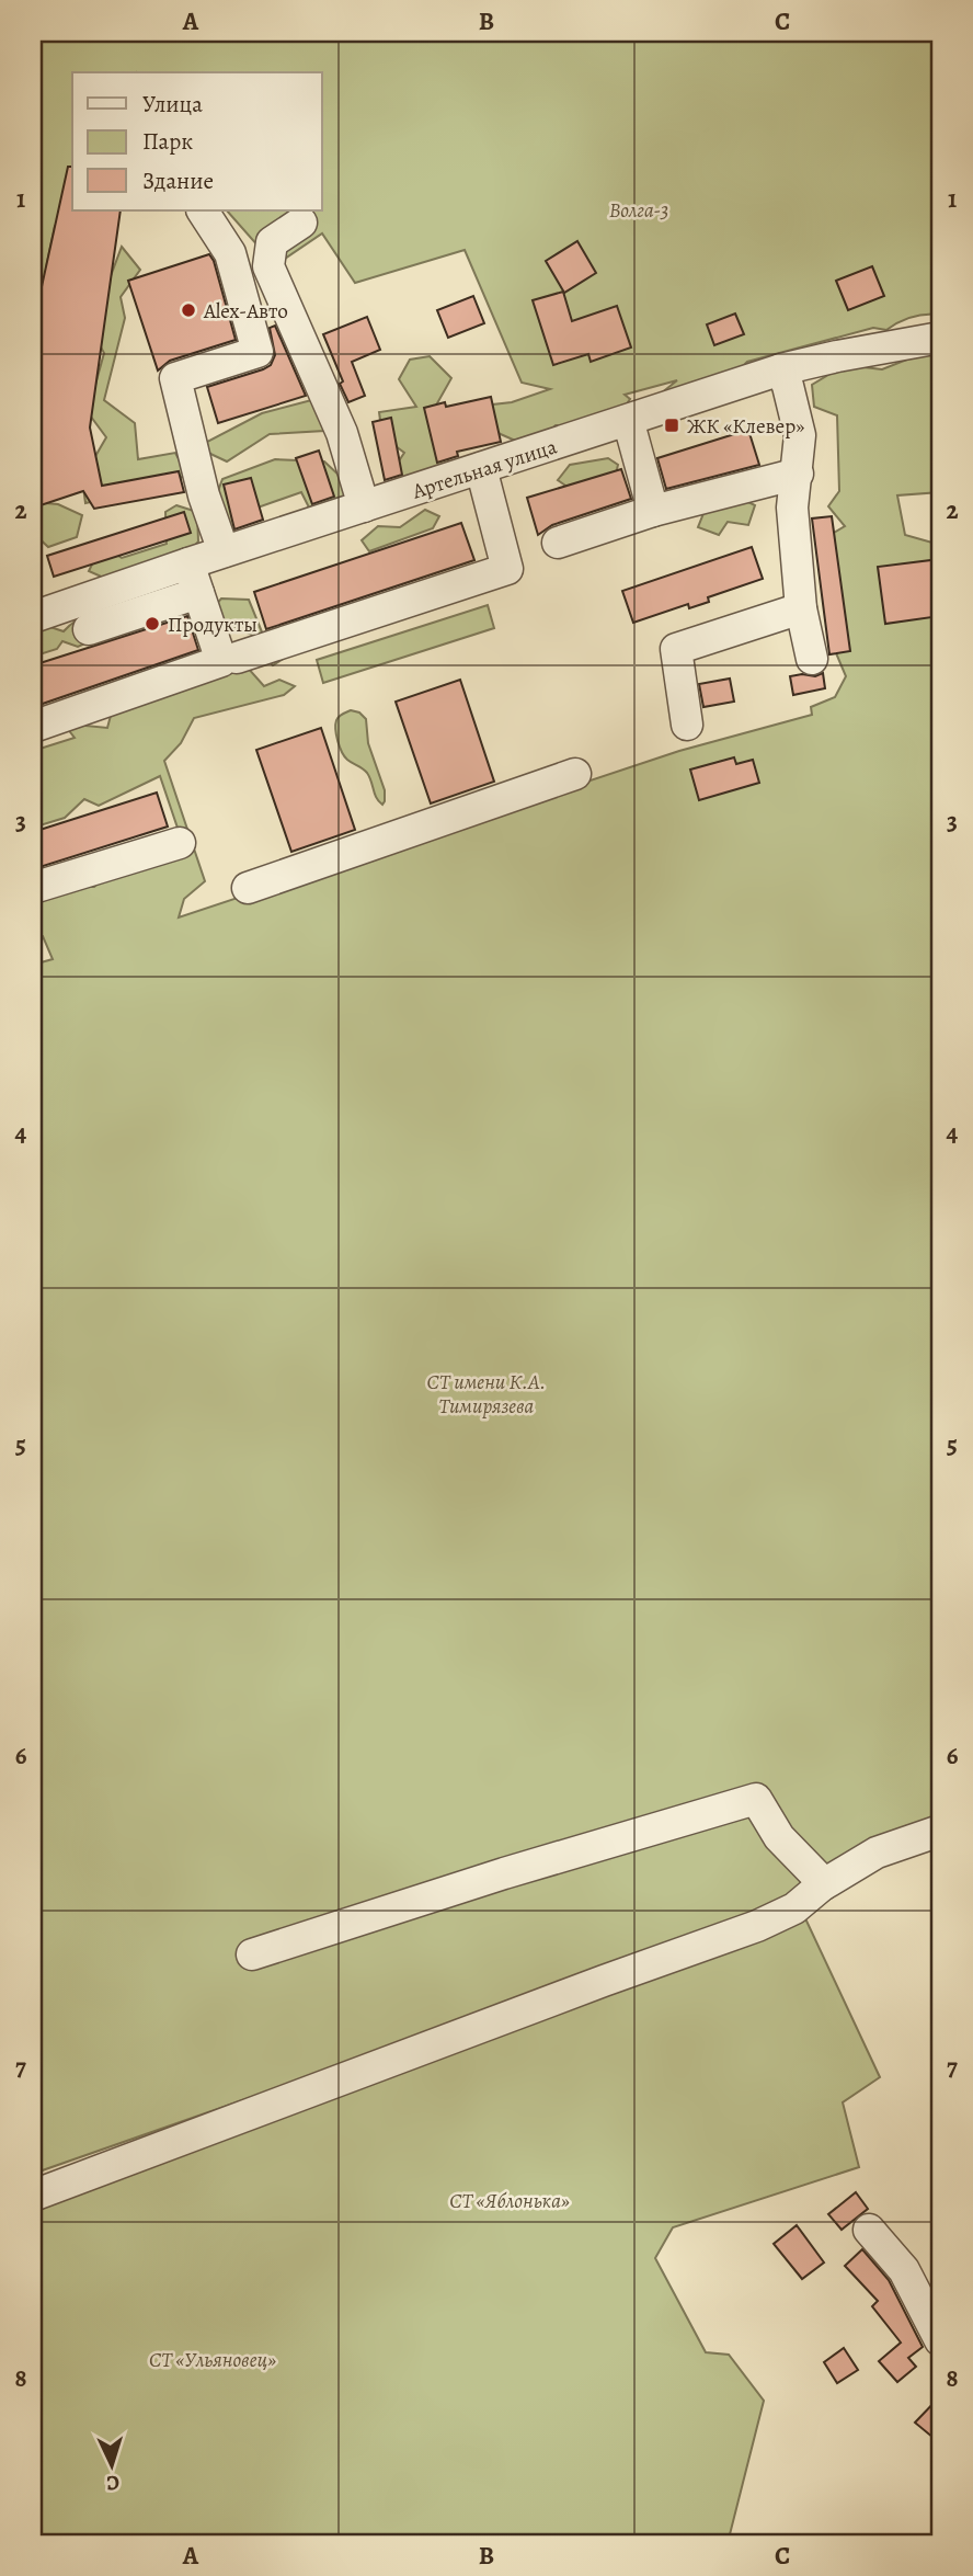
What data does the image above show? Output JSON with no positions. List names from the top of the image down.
{
  "streets": {
    "street": ["Артельная улица"]
  },
  "parks": [
    "Волга-3",
    "СТ имени К.А. Тимирязева",
    "СТ «Яблонька»",
    "СТ «Ульяновец»"
  ],
  "places": {
    "other": ["Alex-Авто", "Продукты"],
    "transit": ["ЖК «Клевер»"]
  },
  "legend": ["Улица", "Парк", "Здание"],
  "north": "bottom",
  "grid": {
    "columns": ["A", "B", "C"],
    "rows": [
      "1",
      "2",
      "3",
      "4",
      "5",
      "6",
      "7",
      "8"
    ]
  }
}
